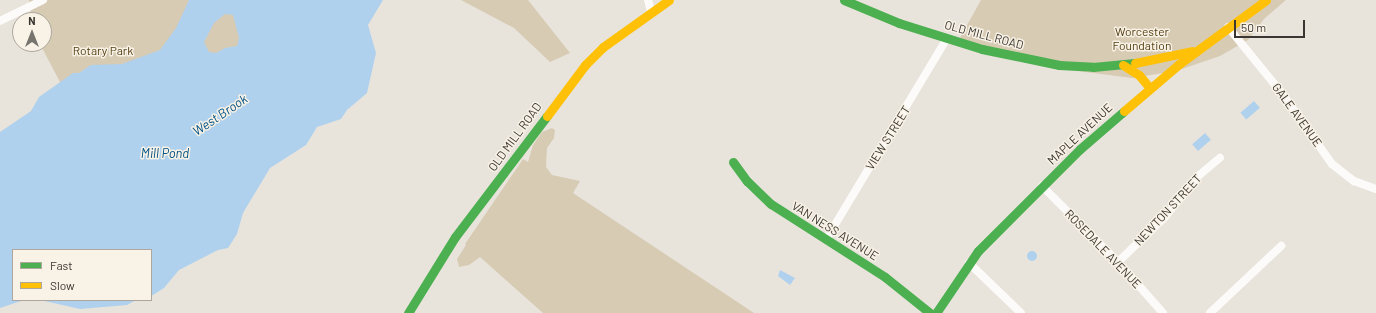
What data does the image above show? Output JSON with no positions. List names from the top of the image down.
{
  "streets": {
    "street": [
      "OLD MILL ROAD",
      "GALE AVENUE",
      "MAPLE AVENUE",
      "VIEW STREET",
      "NEWTON STREET",
      "VAN NESS AVENUE",
      "ROSEDALE AVENUE"
    ]
  },
  "crossings": [
    ["OLD MILL ROAD", "MAPLE AVENUE"],
    ["OLD MILL ROAD", "VIEW STREET"],
    ["GALE AVENUE", "MAPLE AVENUE"],
    ["MAPLE AVENUE", "ROSEDALE AVENUE"],
    ["VIEW STREET", "VAN NESS AVENUE"],
    ["NEWTON STREET", "ROSEDALE AVENUE"]
  ],
  "water": ["West Brook", "Mill Pond"],
  "parks": ["Worcester Foundation", "Rotary Park"],
  "legend": ["Fast", "Slow"],
  "scale_bar": "50 m",
  "north": "top"
}
